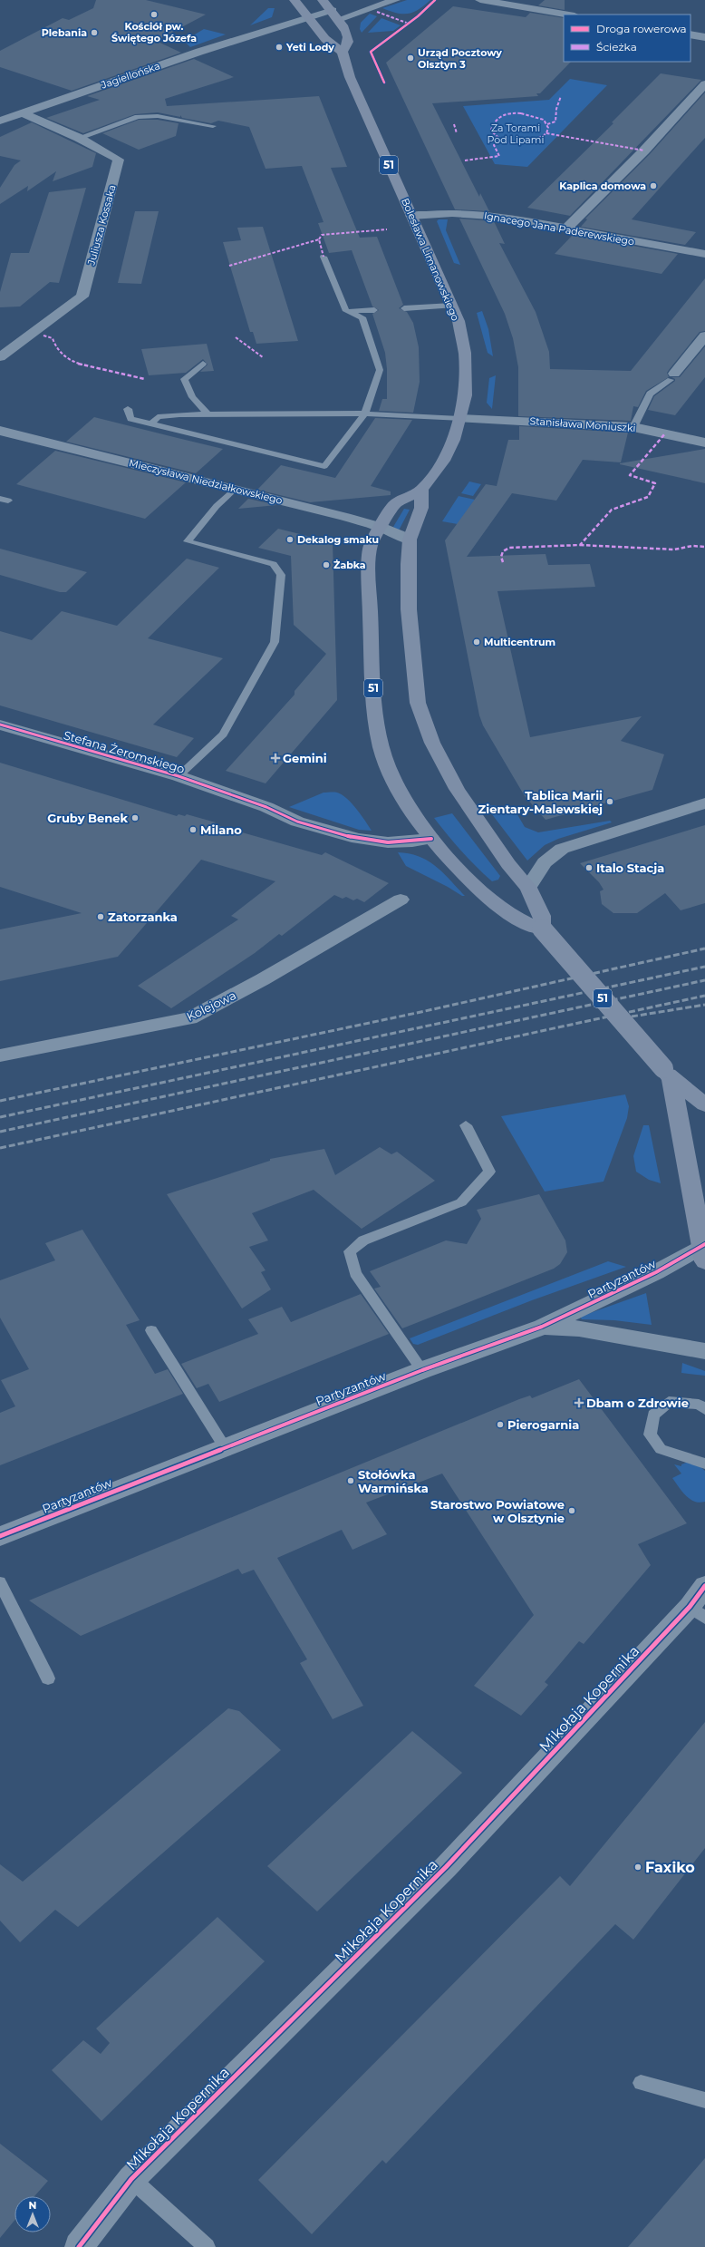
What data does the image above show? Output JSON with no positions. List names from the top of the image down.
{
  "streets": {
    "main road": ["51", "Bolesława Limanowskiego"],
    "street": [
      "Jagiellońska",
      "Juliusza Kossaka",
      "Ignacego Jana Paderewskiego",
      "Stanisława Moniuszki",
      "Mieczysława Niedziałkowskiego",
      "Stefana Żeromskiego",
      "Kolejowa",
      "Partyzantów",
      "Mikołaja Kopernika"
    ]
  },
  "crossings": [
    ["Jagiellońska", "Juliusza Kossaka"],
    ["51", "Bolesława Limanowskiego"],
    ["Ignacego Jana Paderewskiego", "Bolesława Limanowskiego"],
    ["Bolesława Limanowskiego", "Stanisława Moniuszki"],
    ["Bolesława Limanowskiego", "Mieczysława Niedziałkowskiego"],
    ["Bolesława Limanowskiego", "Stefana Żeromskiego"]
  ],
  "parks": ["Za Torami Pod Lipami"],
  "places": {
    "other": [
      "Kościół pw. Świętego Józefa",
      "Plebania",
      "Yeti Lody",
      "Urząd Pocztowy Olsztyn 3",
      "Kaplica domowa",
      "Dekalog smaku",
      "Żabka",
      "Multicentrum",
      "Tablica Marii Zientary-Malewskiej",
      "Gruby Benek",
      "Milano",
      "Italo Stacja",
      "Zatorzanka",
      "Pierogarnia",
      "Stołówka Warmińska",
      "Starostwo Powiatowe w Olsztynie",
      "Faxiko"
    ],
    "health": ["Gemini", "Dbam o Zdrowie"]
  },
  "legend": ["Droga rowerowa", "Ścieżka"],
  "north": "top"
}
